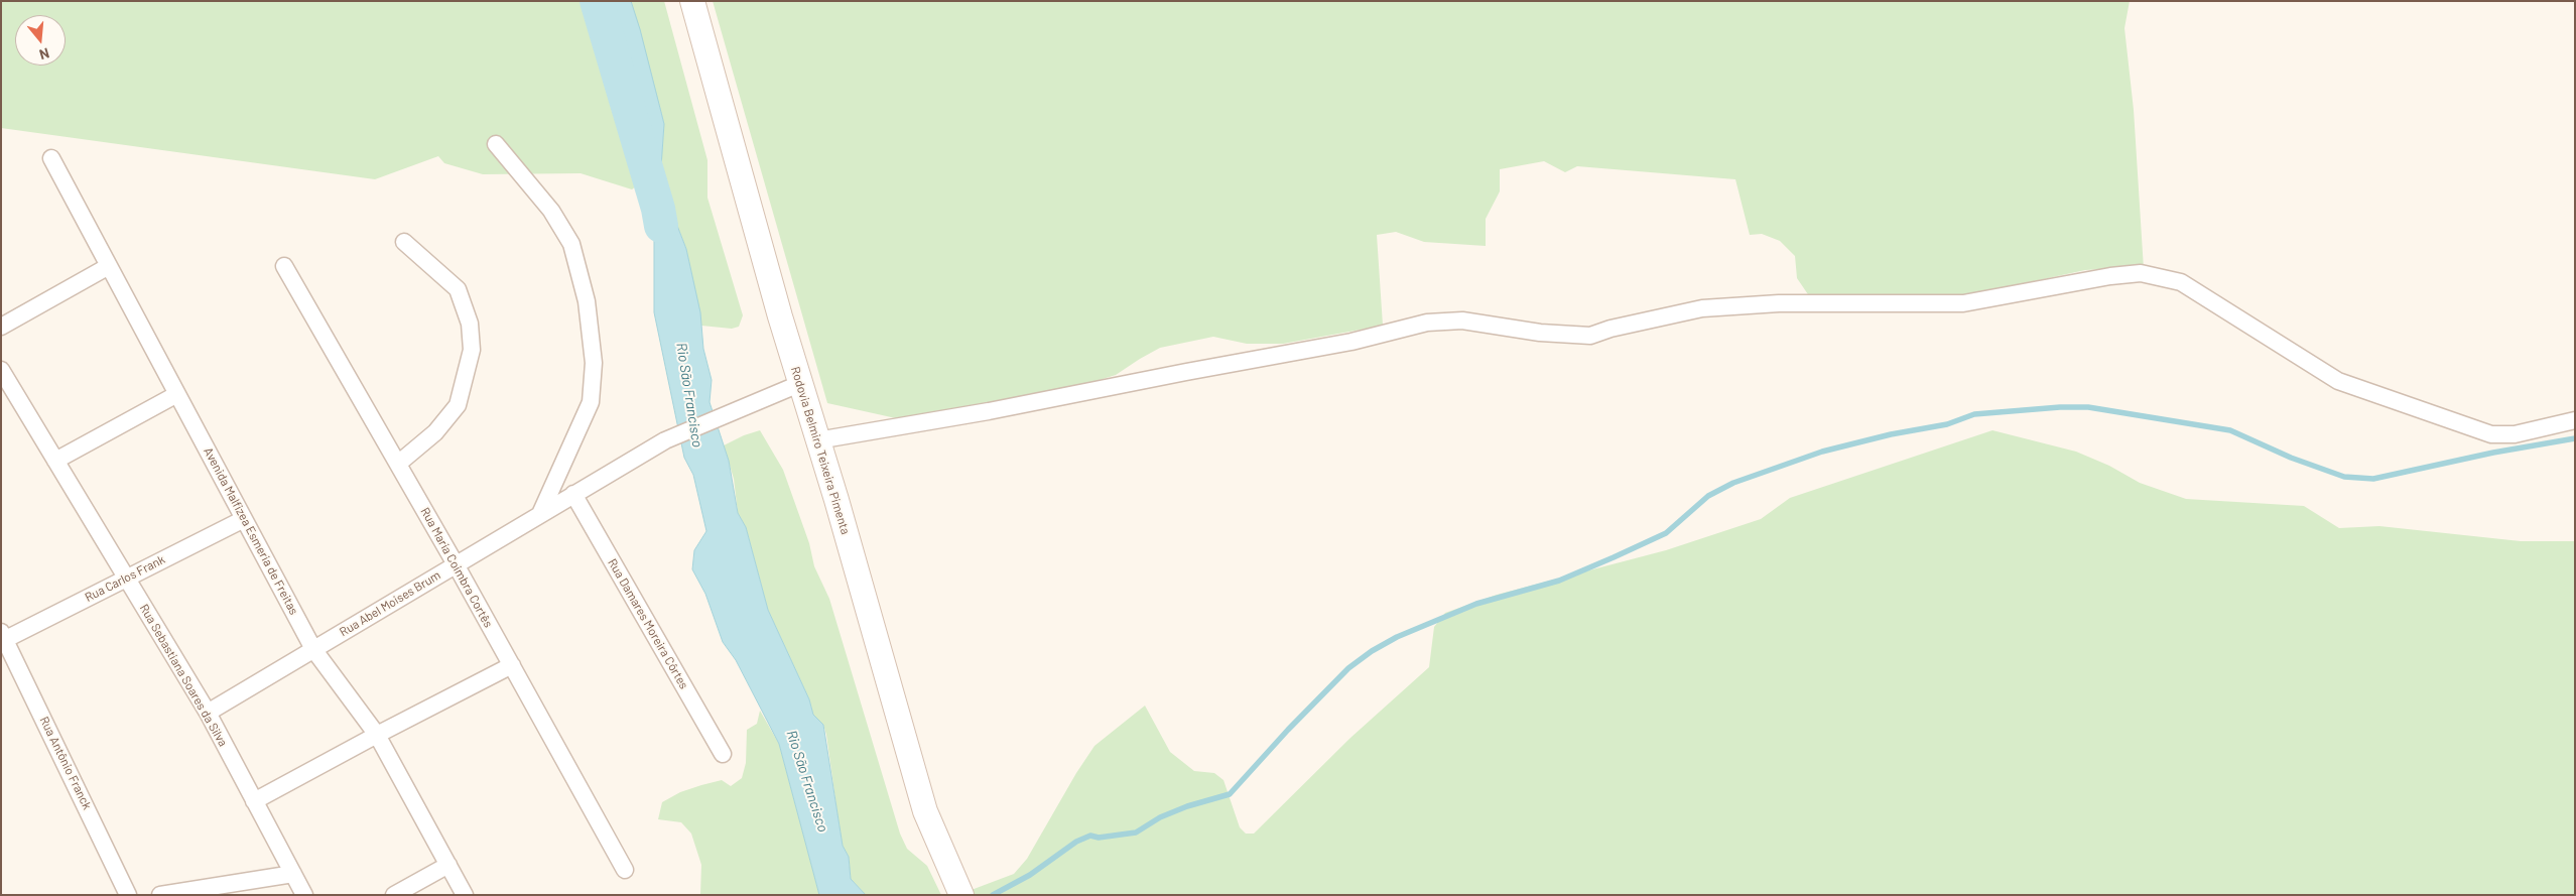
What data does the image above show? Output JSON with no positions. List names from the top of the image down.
{
  "streets": {
    "main road": ["Rodovia Belmiro Teixeira Pimenta"],
    "street": [
      "Avenida Malfizea Esmeria de Freitas",
      "Rua Maria Coimbra Cortês",
      "Rua Carlos Frank",
      "Rua Abel Moises Brum",
      "Rua Damares Moreira Côrtes",
      "Rua Sebastiana Soares da Silva",
      "Rua Antônio Franck"
    ]
  },
  "crossings": [
    ["Rodovia Belmiro Teixeira Pimenta", "Rua Abel Moises Brum"],
    ["Avenida Malfizea Esmeria de Freitas", "Rua Carlos Frank"],
    ["Avenida Malfizea Esmeria de Freitas", "Rua Abel Moises Brum"],
    ["Rua Maria Coimbra Cortês", "Rua Abel Moises Brum"],
    ["Rua Carlos Frank", "Rua Sebastiana Soares da Silva"],
    ["Rua Carlos Frank", "Rua Antônio Franck"],
    ["Rua Abel Moises Brum", "Rua Damares Moreira Côrtes"],
    ["Rua Abel Moises Brum", "Rua Sebastiana Soares da Silva"]
  ],
  "water": ["Rio São Francisco"],
  "north": "bottom"
}
